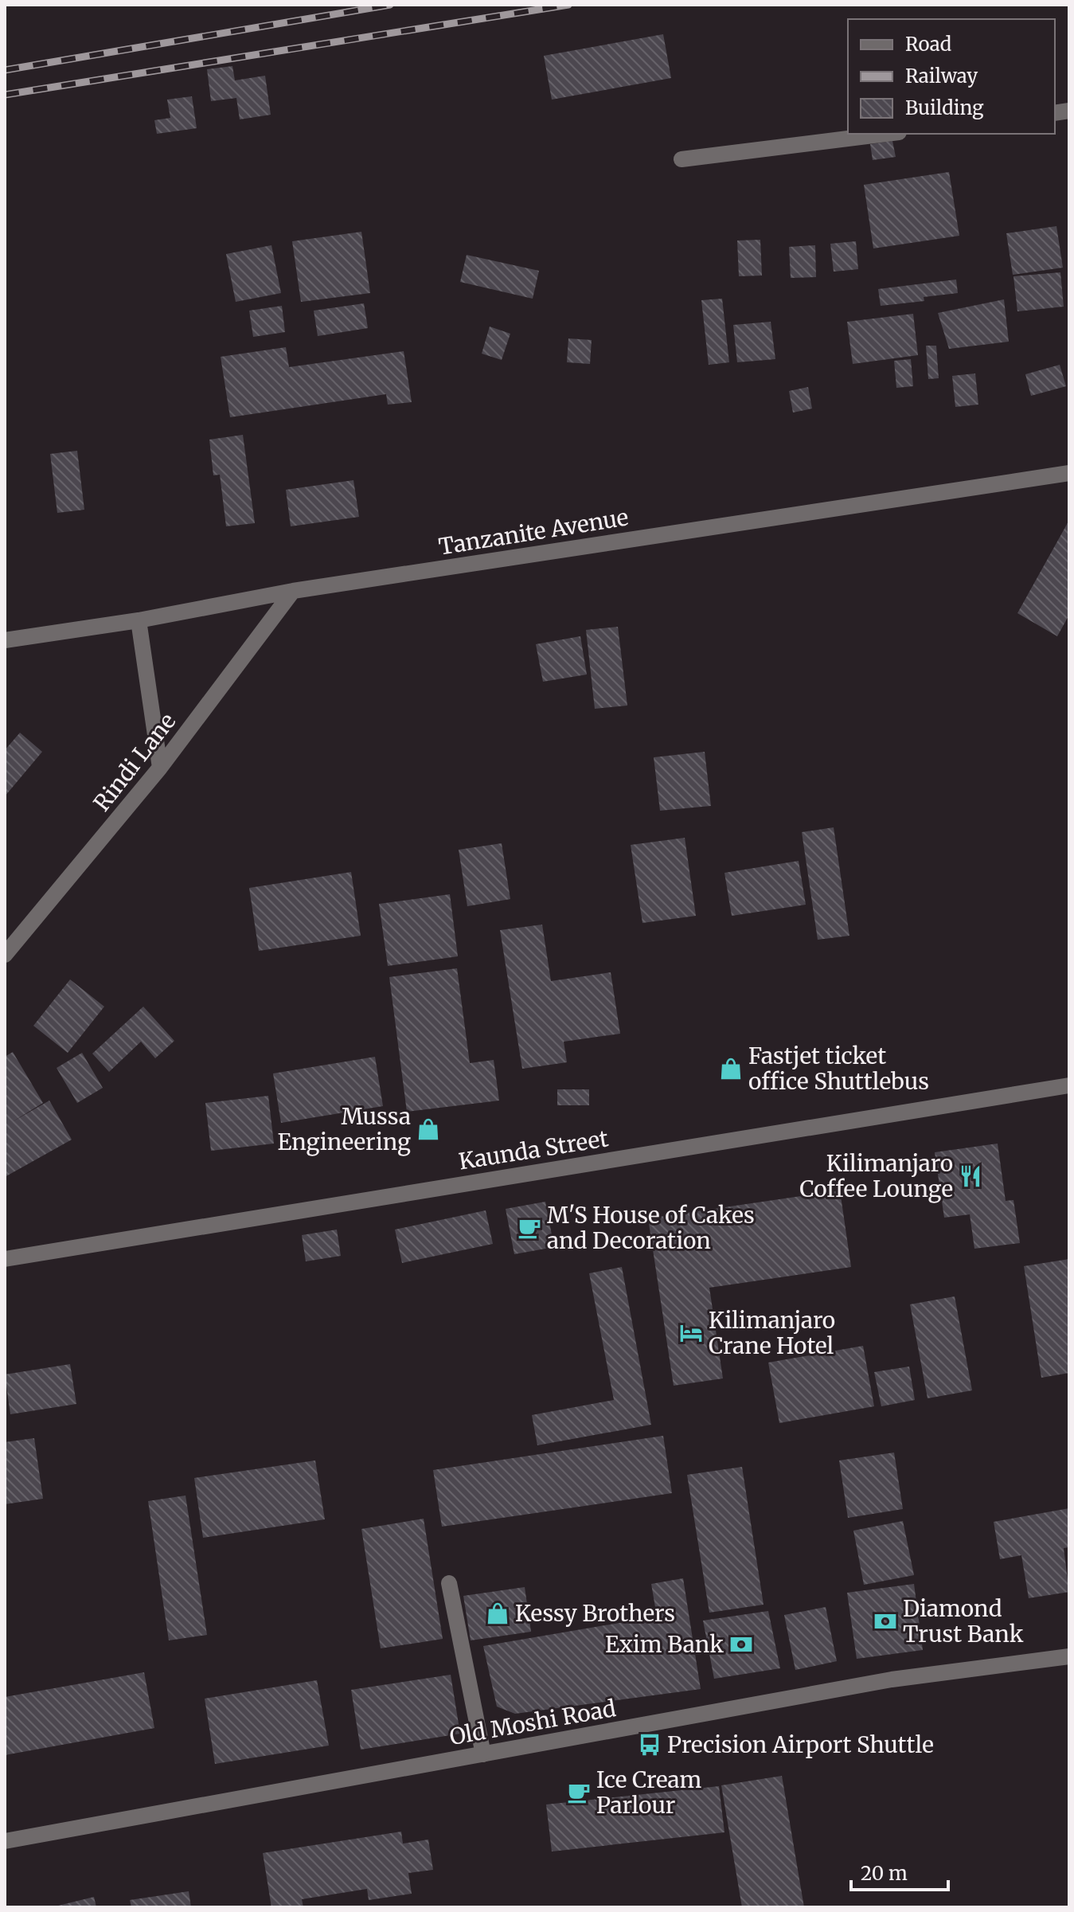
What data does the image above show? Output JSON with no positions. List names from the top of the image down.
{
  "streets": {
    "street": [
      "Tanzanite Avenue",
      "Rindi Lane",
      "Kaunda Street",
      "Old Moshi Road"
    ]
  },
  "crossings": [
    ["Tanzanite Avenue", "Rindi Lane"]
  ],
  "places": {
    "shop": ["Fastjet ticket office Shuttlebus", "Mussa Engineering", "Kessy Brothers"],
    "restaurant": ["Kilimanjaro Coffee Lounge"],
    "cafe": ["M'S House of Cakes and Decoration", "Ice Cream Parlour"],
    "hotel": ["Kilimanjaro Crane Hotel"],
    "bank": ["Diamond Trust Bank", "Exim Bank"],
    "bus stop": ["Precision Airport Shuttle"]
  },
  "legend": ["Road", "Railway", "Building"],
  "scale_bar": "20 m"
}
